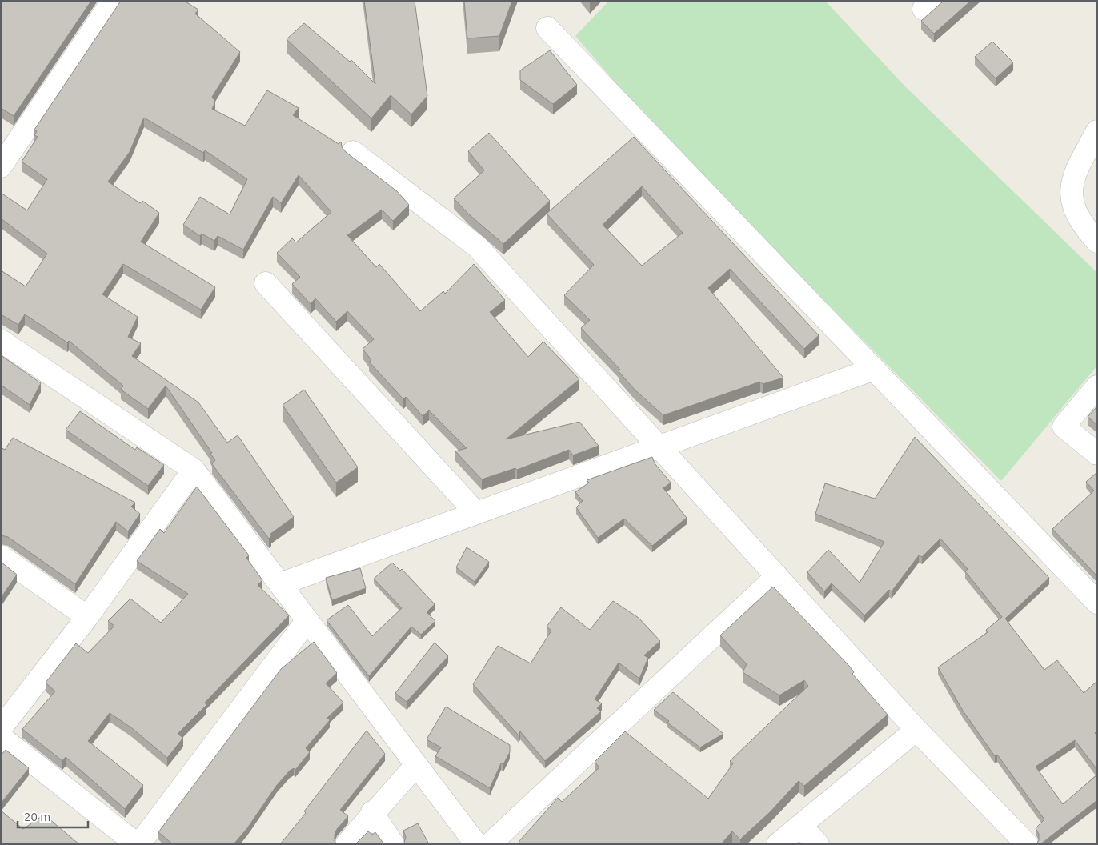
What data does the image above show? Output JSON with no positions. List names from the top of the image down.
{
  "scale_bar": "20 m"
}
